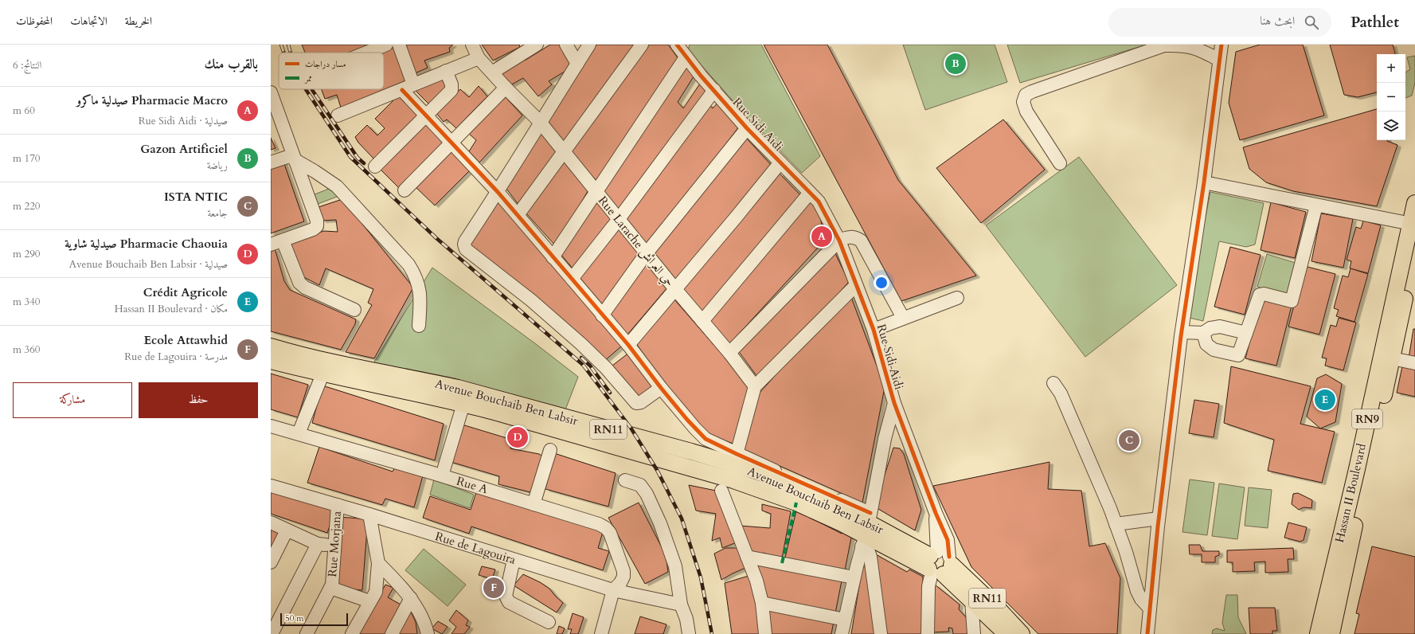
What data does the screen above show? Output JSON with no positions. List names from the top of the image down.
{
  "streets": {
    "main road": [
      "Avenue Bouchaib Ben Labsir",
      "RN9",
      "RN11",
      "Hassan II Boulevard"
    ],
    "street": [
      "Rue Sidi Aidi",
      "Rue Larache حي العرائش",
      "Rue A",
      "Rue Morjana",
      "Rue de Lagouira"
    ]
  },
  "crossings": [
    ["Rue Sidi Aidi", "Avenue Bouchaib Ben Labsir"],
    ["Rue A", "Rue de Lagouira"],
    ["Rue Morjana", "Rue de Lagouira"]
  ],
  "legend": ["مسار دراجات", "ممر"],
  "scale_bar": "50 m",
  "page": {
    "header": "Pathlet",
    "search": "ابحث هنا",
    "nav": ["الخريطة", "الاتجاهات", "المحفوظات"],
    "heading": ["بالقرب منك", "النتائج: 6"],
    "pins": [
      "B",
      "A",
      "E",
      "D",
      "C",
      "F"
    ],
    "map_buttons": ["+", "−"],
    "list": [
      {
        "mark": "A",
        "name": "Pharmacie Macro صيدلية ماكرو",
        "note": "صيدلية · Rue Sidi Aidi",
        "value": "60 m"
      },
      {
        "mark": "B",
        "name": "Gazon Artificiel",
        "note": "رياضة",
        "value": "170 m"
      },
      {
        "mark": "C",
        "name": "ISTA NTIC",
        "note": "جامعة",
        "value": "220 m"
      },
      {
        "mark": "D",
        "name": "Pharmacie Chaouia صيدلية شاوية",
        "note": "صيدلية · Avenue Bouchaib Ben Labsir",
        "value": "290 m"
      },
      {
        "mark": "E",
        "name": "Crédit Agricole",
        "note": "مكان · Hassan II Boulevard",
        "value": "340 m"
      },
      {
        "mark": "F",
        "name": "Ecole Attawhid",
        "note": "مدرسة · Rue de Lagouira",
        "value": "360 m"
      }
    ],
    "buttons": ["حفظ", "مشاركة"],
    "scale": "50 m"
  }
}
